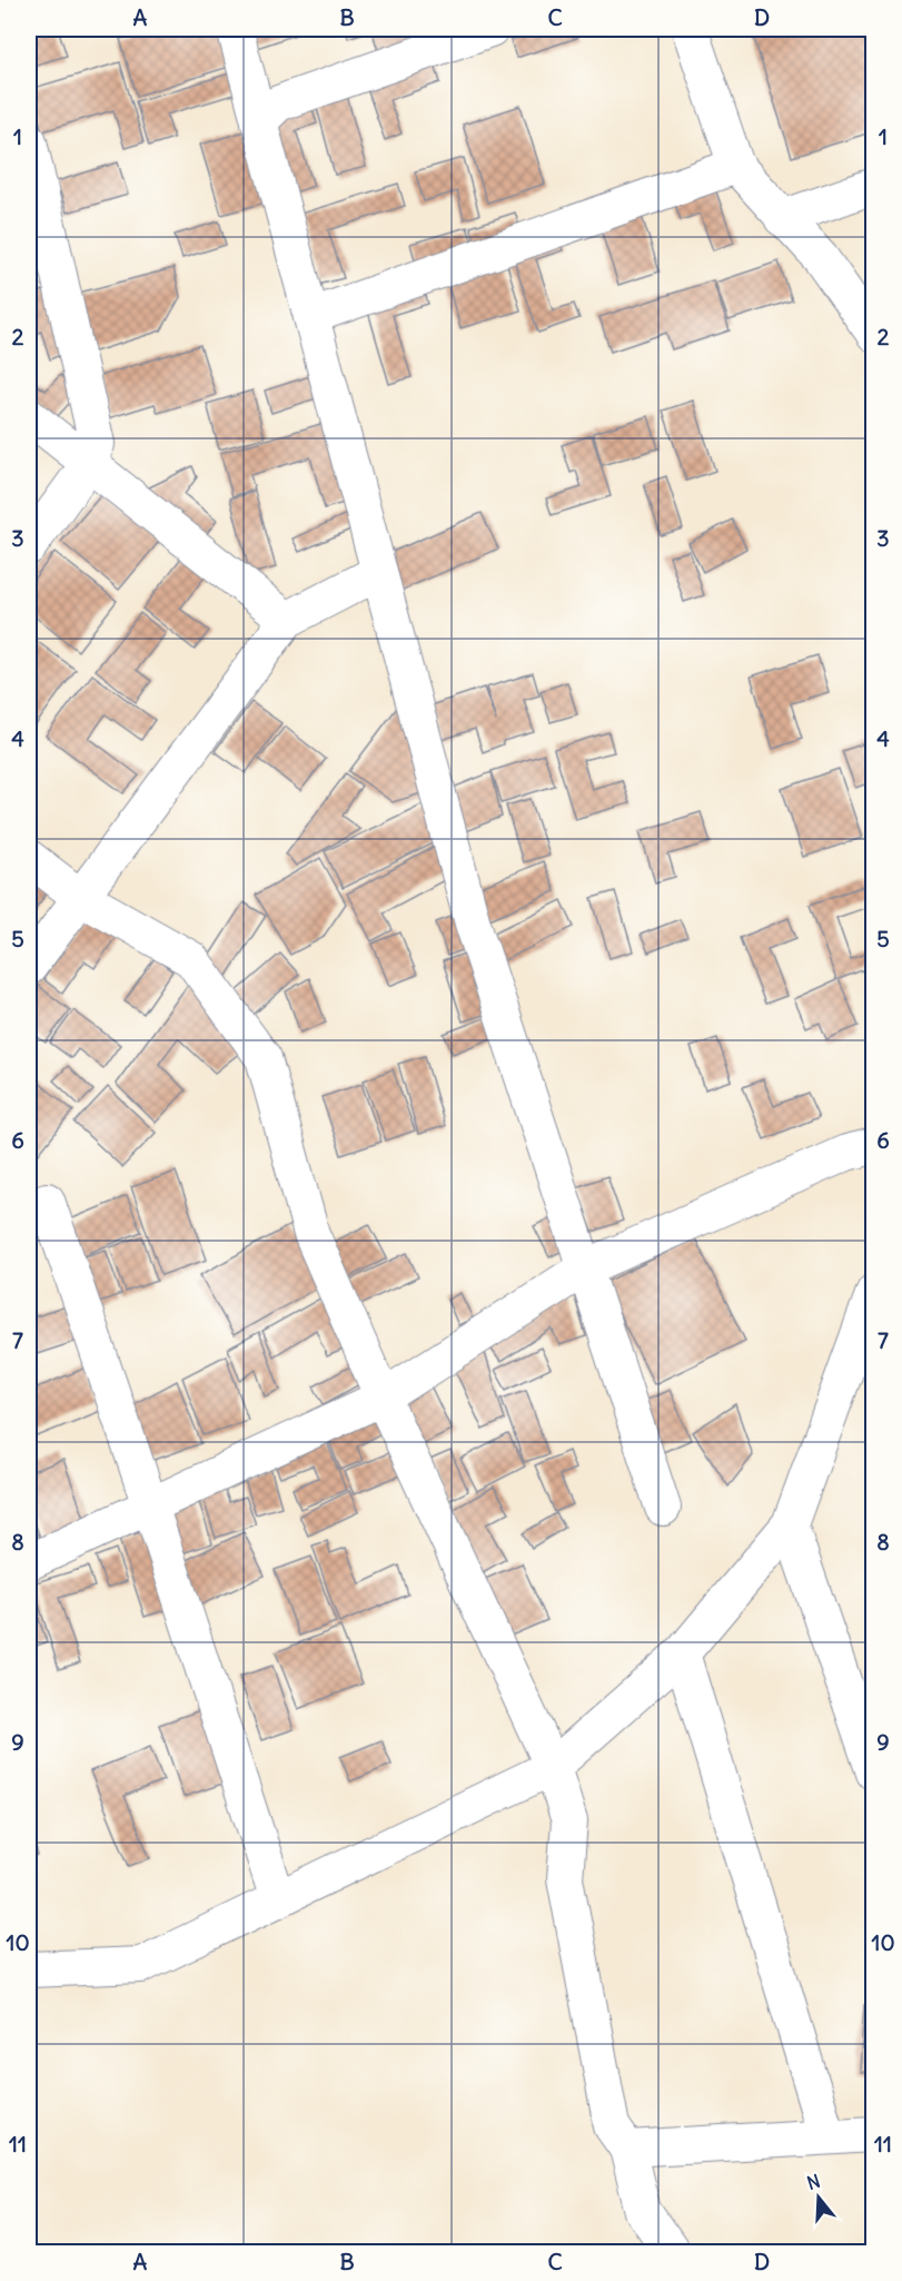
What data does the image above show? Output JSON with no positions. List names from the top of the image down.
{
  "north": "top",
  "grid": {
    "columns": [
      "A",
      "B",
      "C",
      "D"
    ],
    "rows": [
      "1",
      "2",
      "3",
      "4",
      "5",
      "6",
      "7",
      "8",
      "9",
      "10",
      "11"
    ]
  }
}
